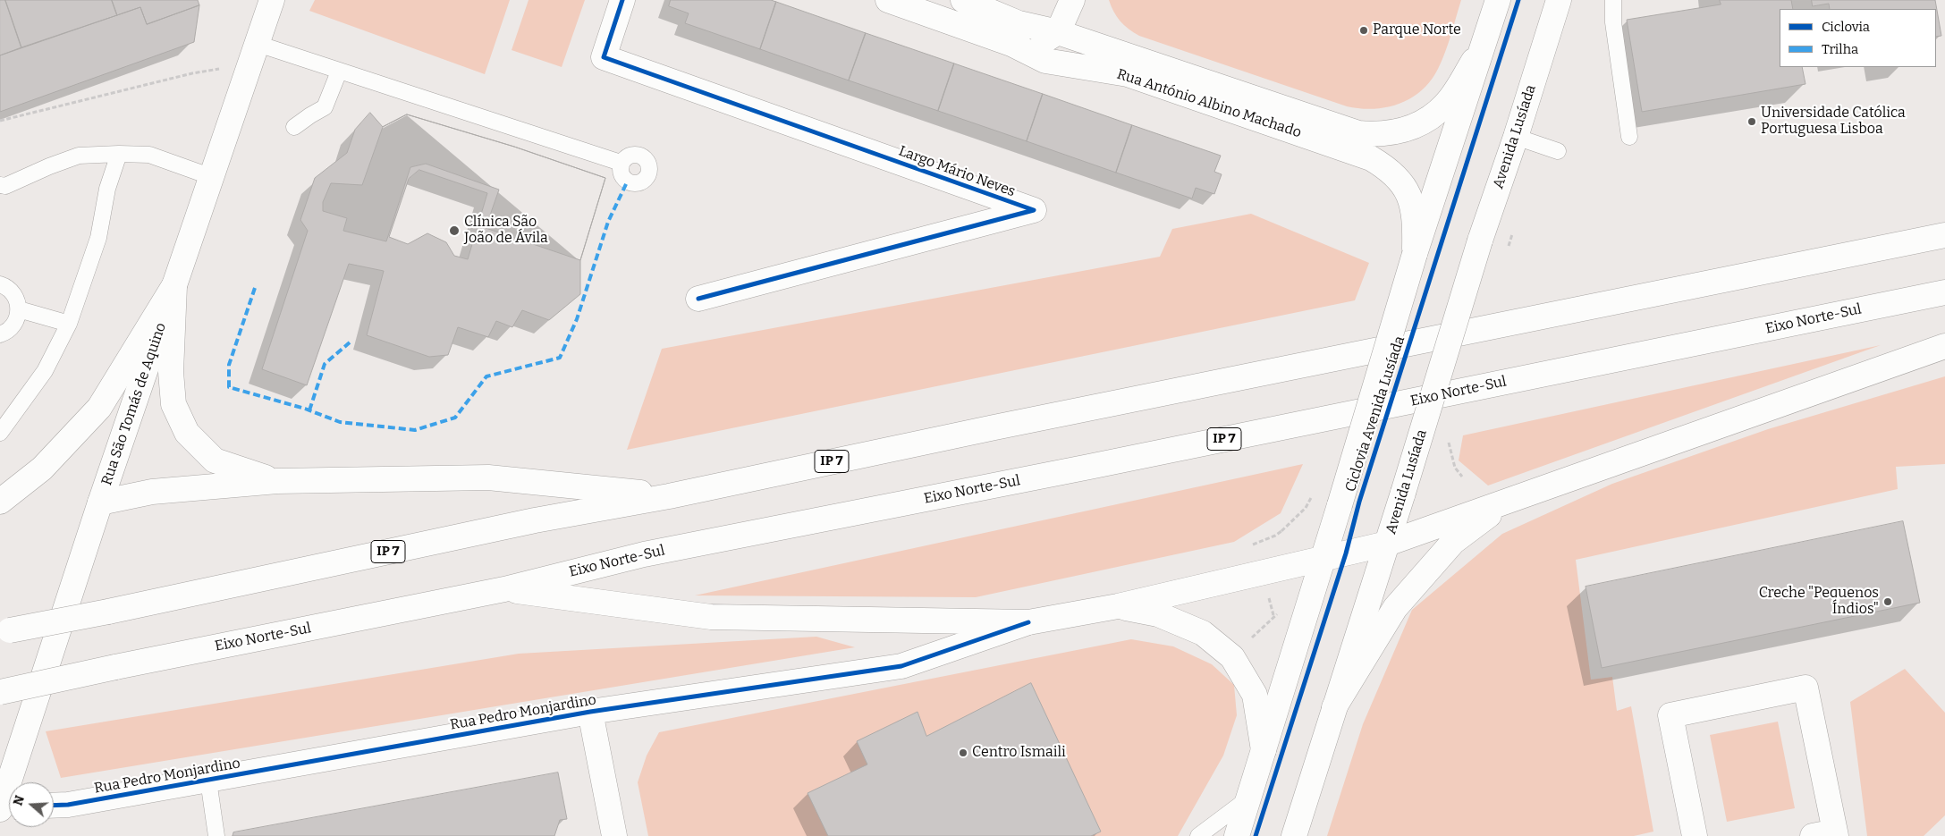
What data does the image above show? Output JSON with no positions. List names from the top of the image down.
{
  "streets": {
    "main road": [
      "Rua António Albino Machado",
      "Avenida Lusíada",
      "Largo Mário Neves",
      "Eixo Norte-Sul",
      "Rua São Tomás de Aquino",
      "IP 7",
      "Rua Pedro Monjardino"
    ],
    "cycle path": ["Ciclovia Avenida Lusíada"]
  },
  "places": [
    "Parque Norte",
    "Universidade Católica Portuguesa Lisboa",
    "Clínica São João de Ávila",
    "Creche \"Pequenos Índios\"",
    "Centro Ismaili"
  ],
  "legend": ["Ciclovia", "Trilha"],
  "north": "left"
}
